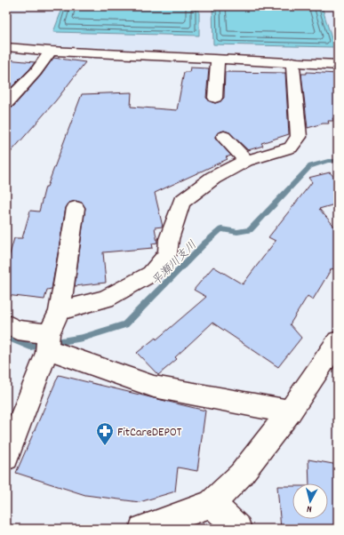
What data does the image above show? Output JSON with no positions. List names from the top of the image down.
{
  "water": ["平瀬川支川"],
  "places": {
    "pharmacy": ["FitCareDEPOT"]
  },
  "north": "bottom"
}
